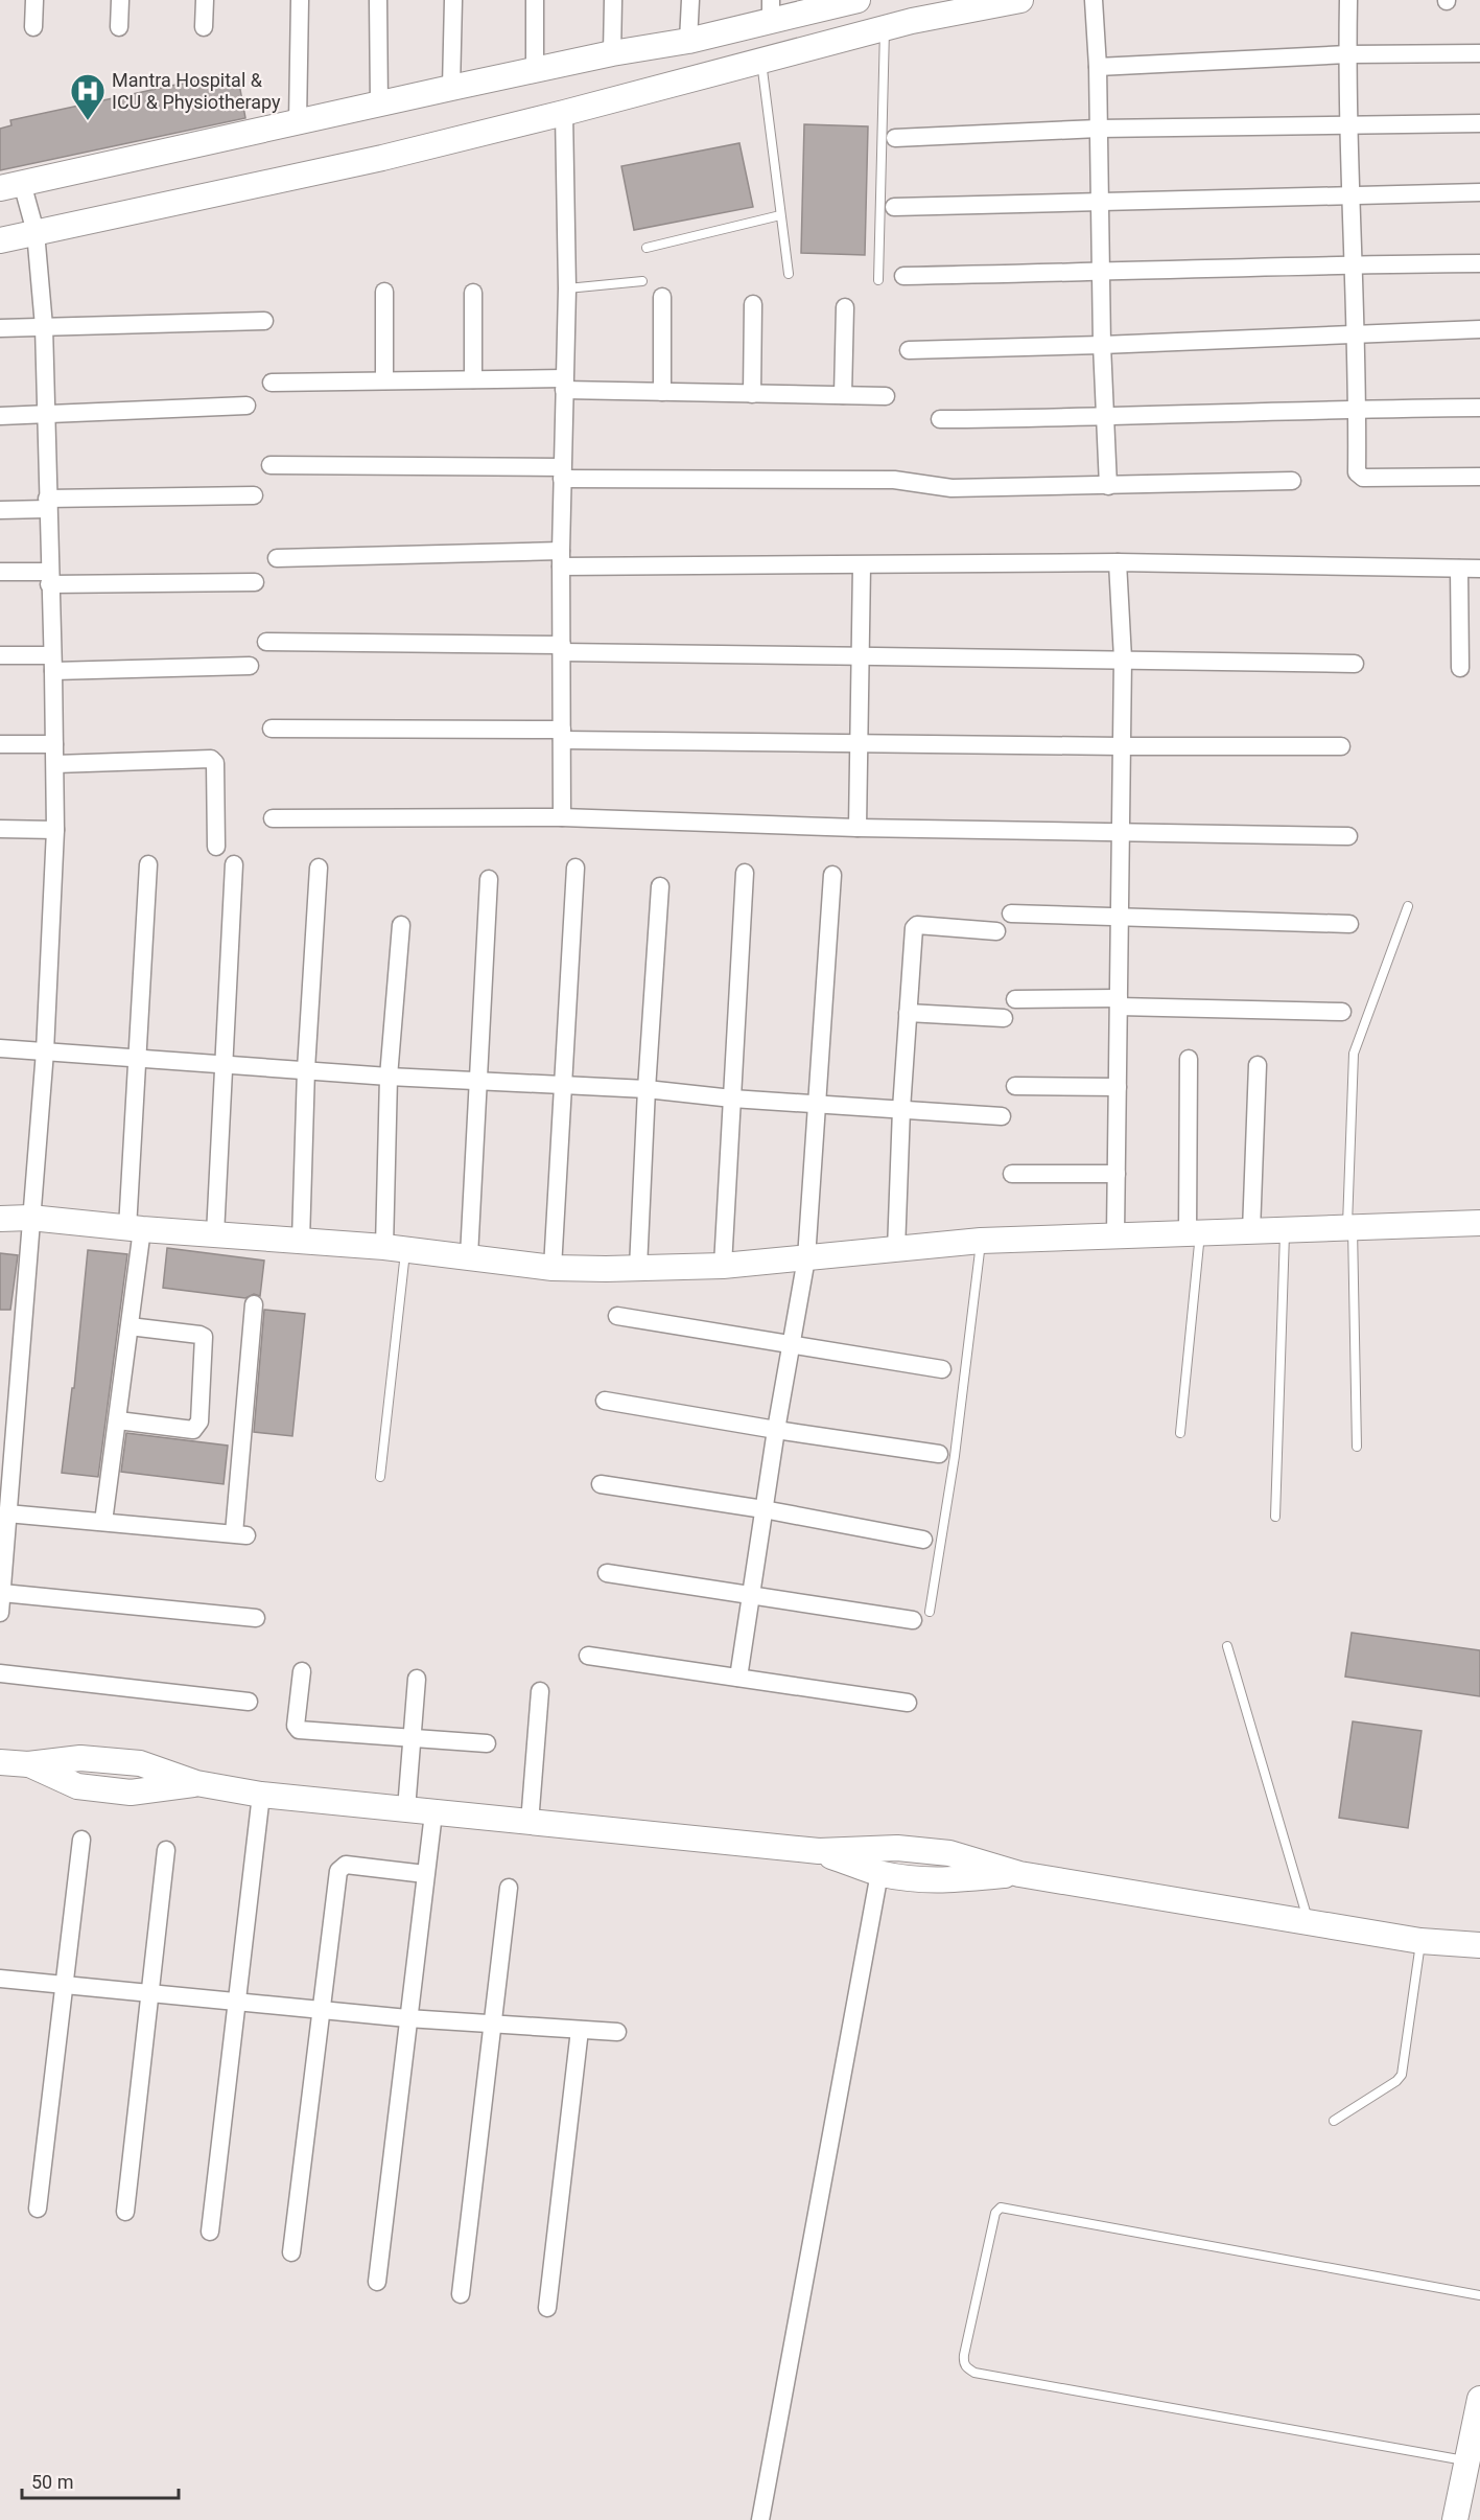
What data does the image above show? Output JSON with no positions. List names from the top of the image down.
{
  "places": {
    "hospital": ["Mantra Hospital & ICU & Physiotherapy"]
  },
  "scale_bar": "50 m"
}
